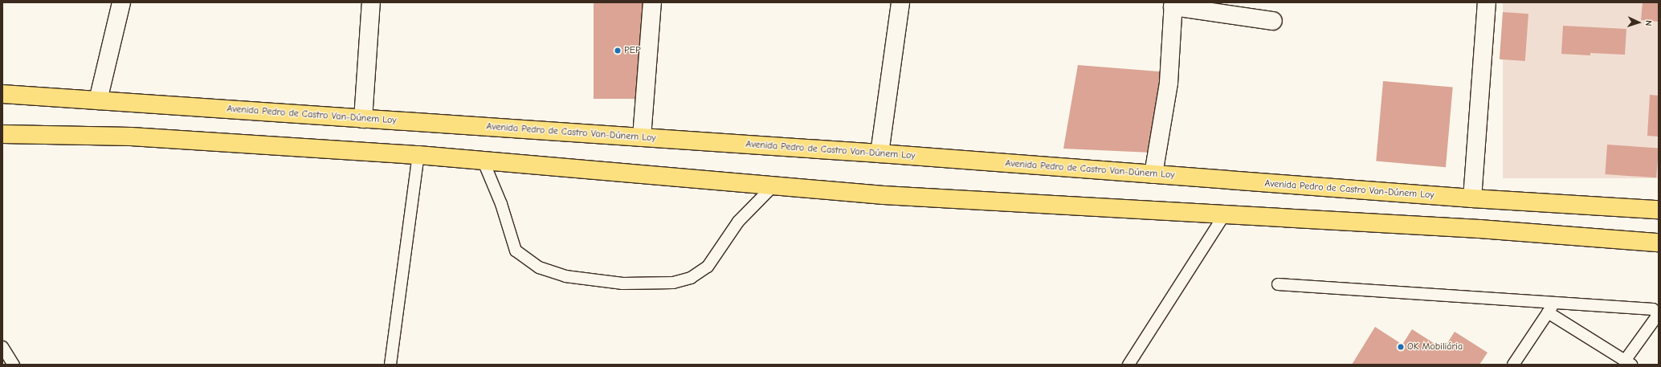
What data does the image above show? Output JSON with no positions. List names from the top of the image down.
{
  "streets": {
    "highway": ["Avenida Pedro de Castro Van-Dúnem Loy"]
  },
  "places": ["PEP", "OK Mobiliária"],
  "north": "right"
}
